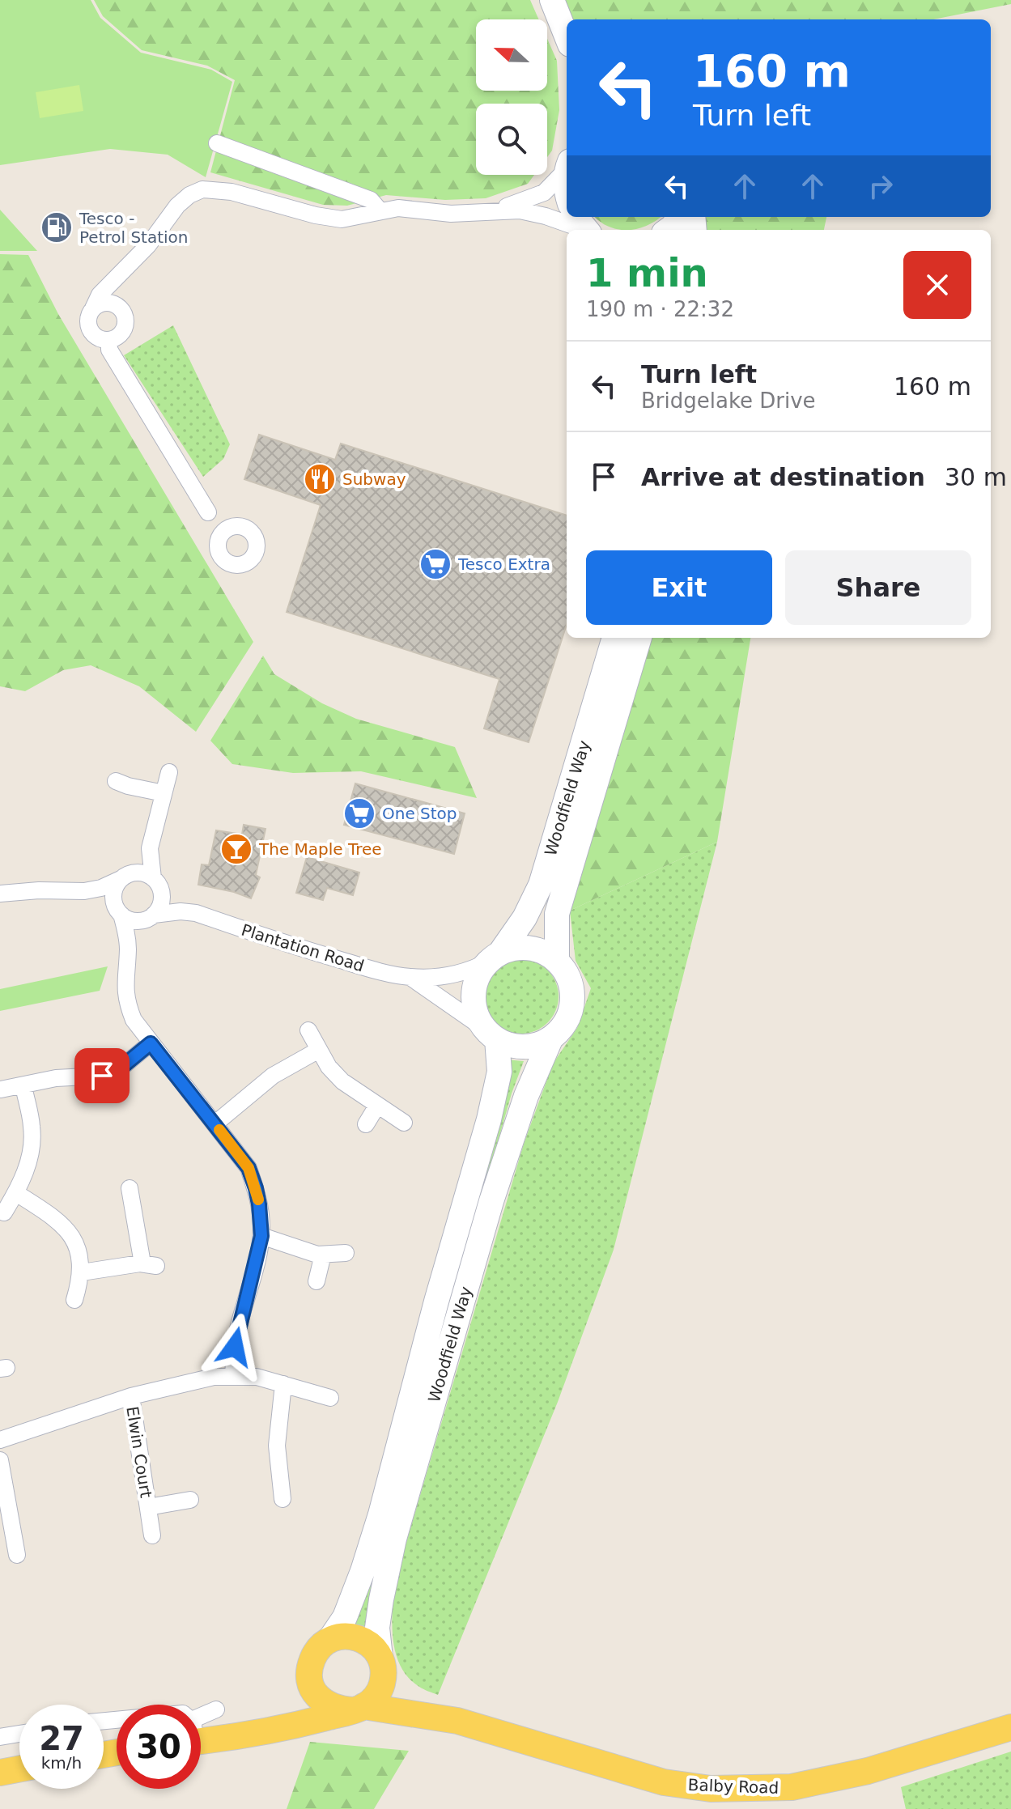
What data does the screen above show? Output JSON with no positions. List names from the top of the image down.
{
  "streets": {
    "main road": ["Balby Road"],
    "street": ["Woodfield Way", "Plantation Road", "Elwin Court"]
  },
  "crossings": [
    ["Woodfield Way", "Plantation Road"]
  ],
  "places": {
    "fuel station": ["Tesco - Petrol Station"],
    "restaurant": ["Subway"],
    "supermarket": ["Tesco Extra", "One Stop"],
    "bar": ["The Maple Tree"]
  },
  "north": "left",
  "page": {
    "turn": ["160 m", "Turn left"],
    "heading": ["1 min", "190 m · 22:32"],
    "list": [
      {
        "name": "Turn left",
        "note": "Bridgelake Drive",
        "value": "160 m"
      },
      {
        "name": "Arrive at destination",
        "value": "30 m"
      }
    ],
    "buttons": ["Exit", "Share"],
    "speed": "27 km/h",
    "limit": "30"
  }
}
